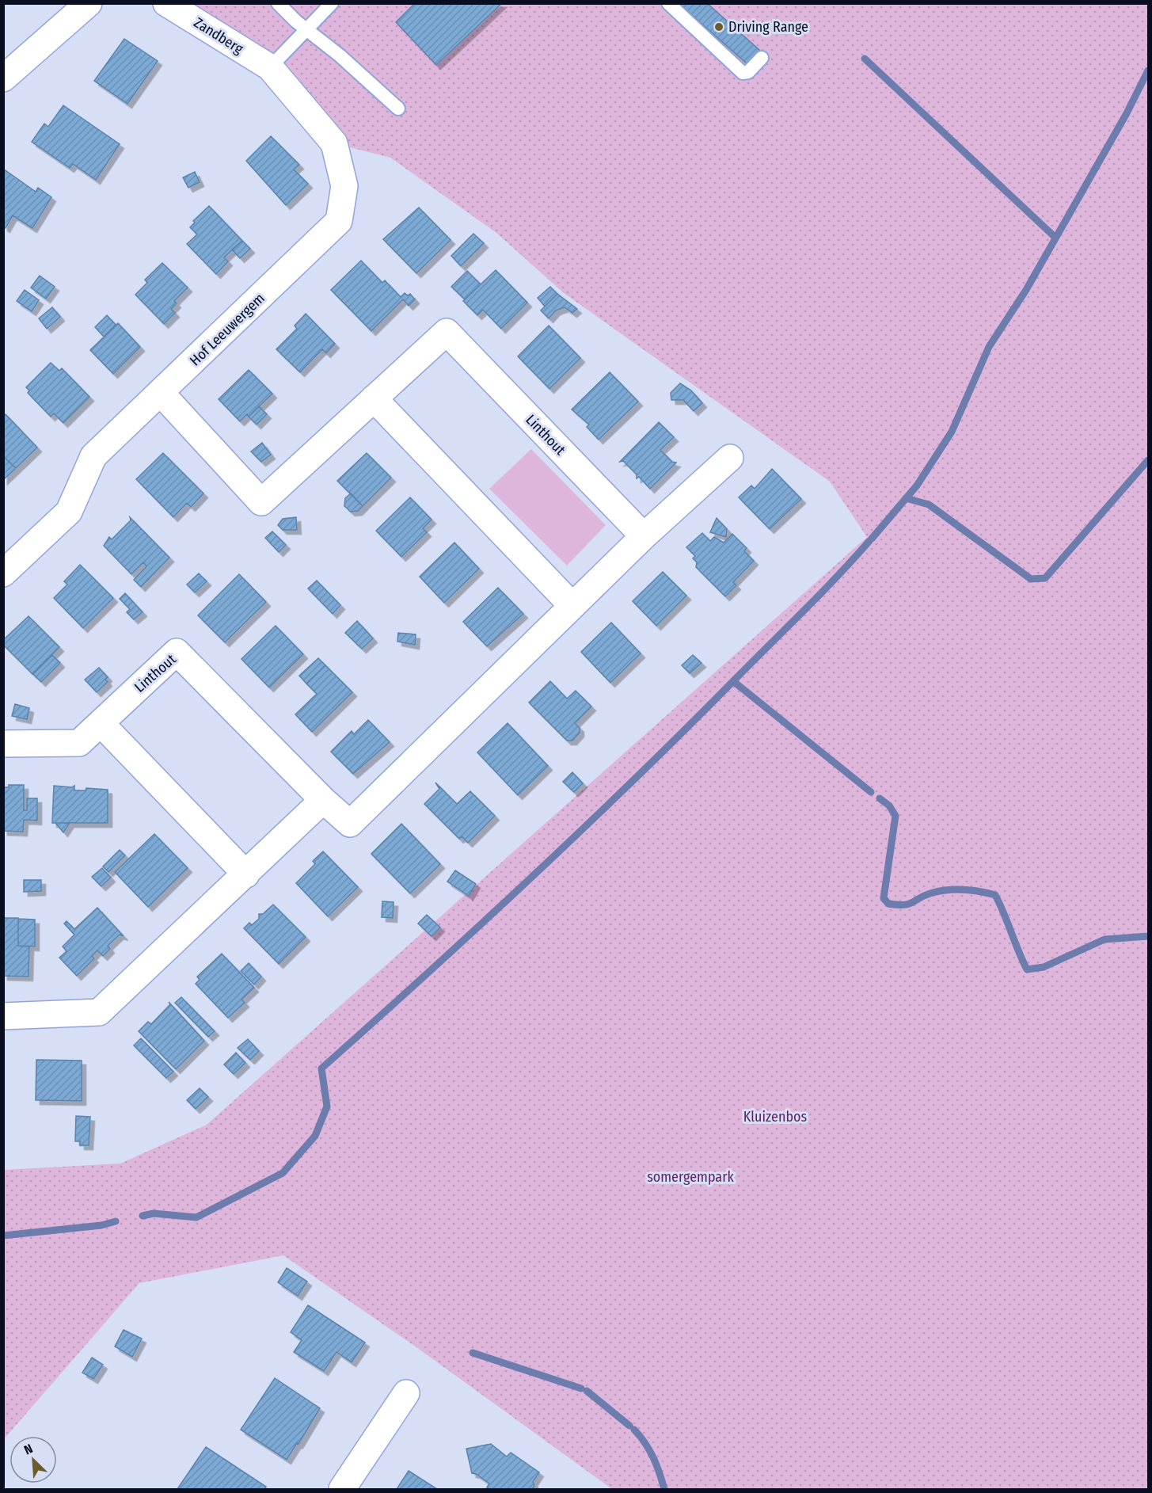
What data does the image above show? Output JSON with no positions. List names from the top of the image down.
{
  "streets": {
    "street": ["Zandberg", "Hof Leeuwergem", "Linthout"]
  },
  "crossings": [
    ["Zandberg", "Hof Leeuwergem"],
    ["Hof Leeuwergem", "Linthout"]
  ],
  "parks": ["Kluizenbos", "somergempark"],
  "places": ["Driving Range"],
  "north": "top left"
}
